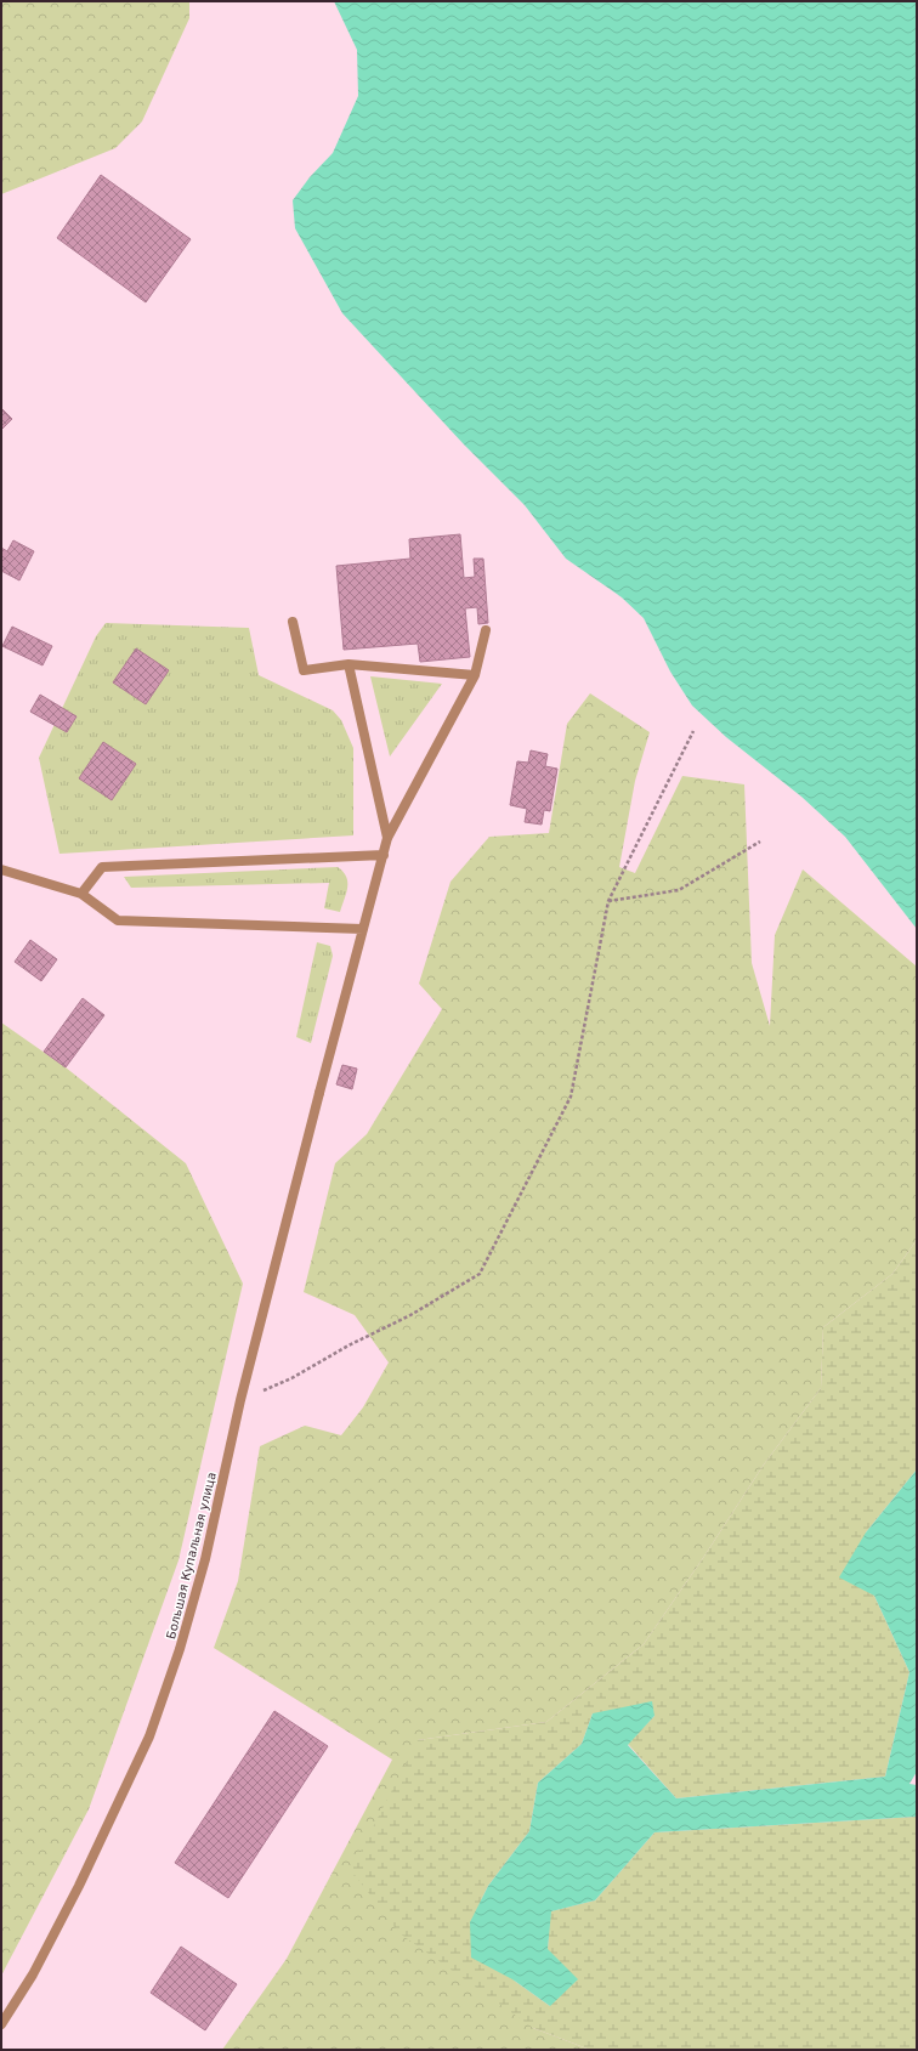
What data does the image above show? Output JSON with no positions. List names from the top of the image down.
{
  "streets": {
    "street": ["Большая Купальная улица"]
  }
}
